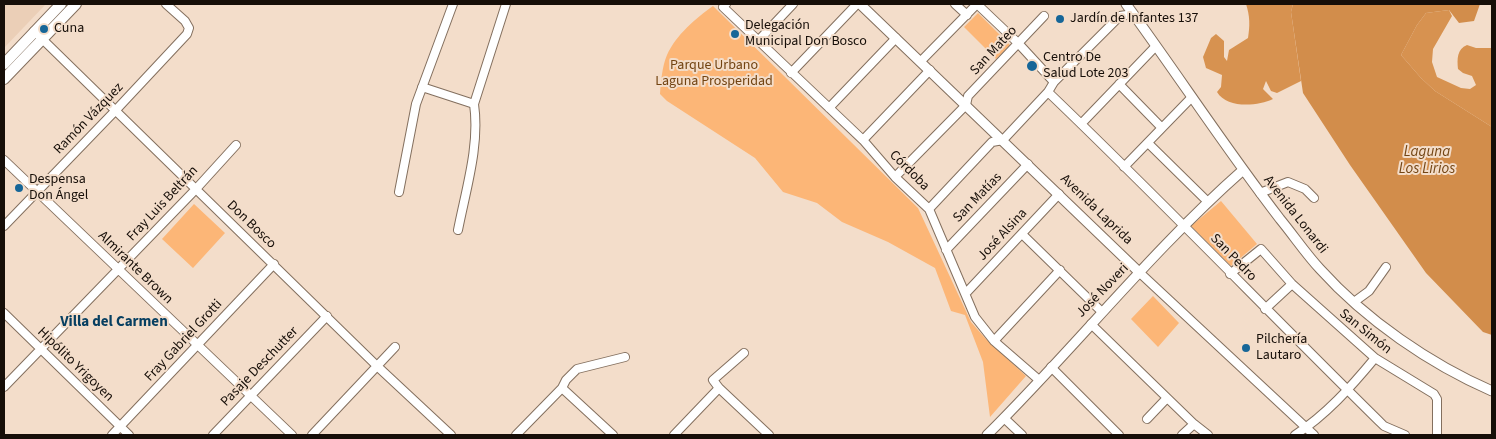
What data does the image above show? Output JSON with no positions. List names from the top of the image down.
{
  "streets": {
    "street": [
      "San Mateo",
      "Ramón Vázquez",
      "Córdoba",
      "San Matías",
      "Fray Luis Beltrán",
      "Avenida Laprida",
      "Avenida Lonardi",
      "Don Bosco",
      "José Alsina",
      "San Pedro",
      "Almirante Brown",
      "José Noveri",
      "San Simón",
      "Fray Gabriel Grotti",
      "Hipólito Yrigoyen",
      "Pasaje Deschutter"
    ]
  },
  "crossings": [
    ["San Mateo", "Córdoba"],
    ["San Mateo", "Avenida Laprida"],
    ["Ramón Vázquez", "Don Bosco"],
    ["Ramón Vázquez", "Almirante Brown"],
    ["Córdoba", "San Matías"],
    ["Córdoba", "José Alsina"],
    ["Córdoba", "José Noveri"],
    ["San Matías", "Avenida Laprida"],
    ["Fray Luis Beltrán", "Don Bosco"],
    ["Fray Luis Beltrán", "Almirante Brown"],
    ["Fray Luis Beltrán", "Hipólito Yrigoyen"],
    ["Avenida Laprida", "José Alsina"],
    ["Avenida Laprida", "José Noveri"],
    ["Avenida Lonardi", "José Noveri"],
    ["Don Bosco", "Fray Gabriel Grotti"],
    ["Don Bosco", "Pasaje Deschutter"],
    ["San Pedro", "José Noveri"],
    ["San Pedro", "San Simón"],
    ["Almirante Brown", "Fray Gabriel Grotti"],
    ["Almirante Brown", "Pasaje Deschutter"],
    ["Fray Gabriel Grotti", "Hipólito Yrigoyen"]
  ],
  "districts": ["Villa del Carmen"],
  "water": ["Laguna Los Lirios"],
  "parks": ["Parque Urbano Laguna Prosperidad"],
  "places": [
    "Jardín de Infantes 137",
    "Cuna",
    "Delegación Municipal Don Bosco",
    "Centro De Salud Lote 203",
    "Despensa Don Ángel",
    "Pilchería Lautaro"
  ]
}
